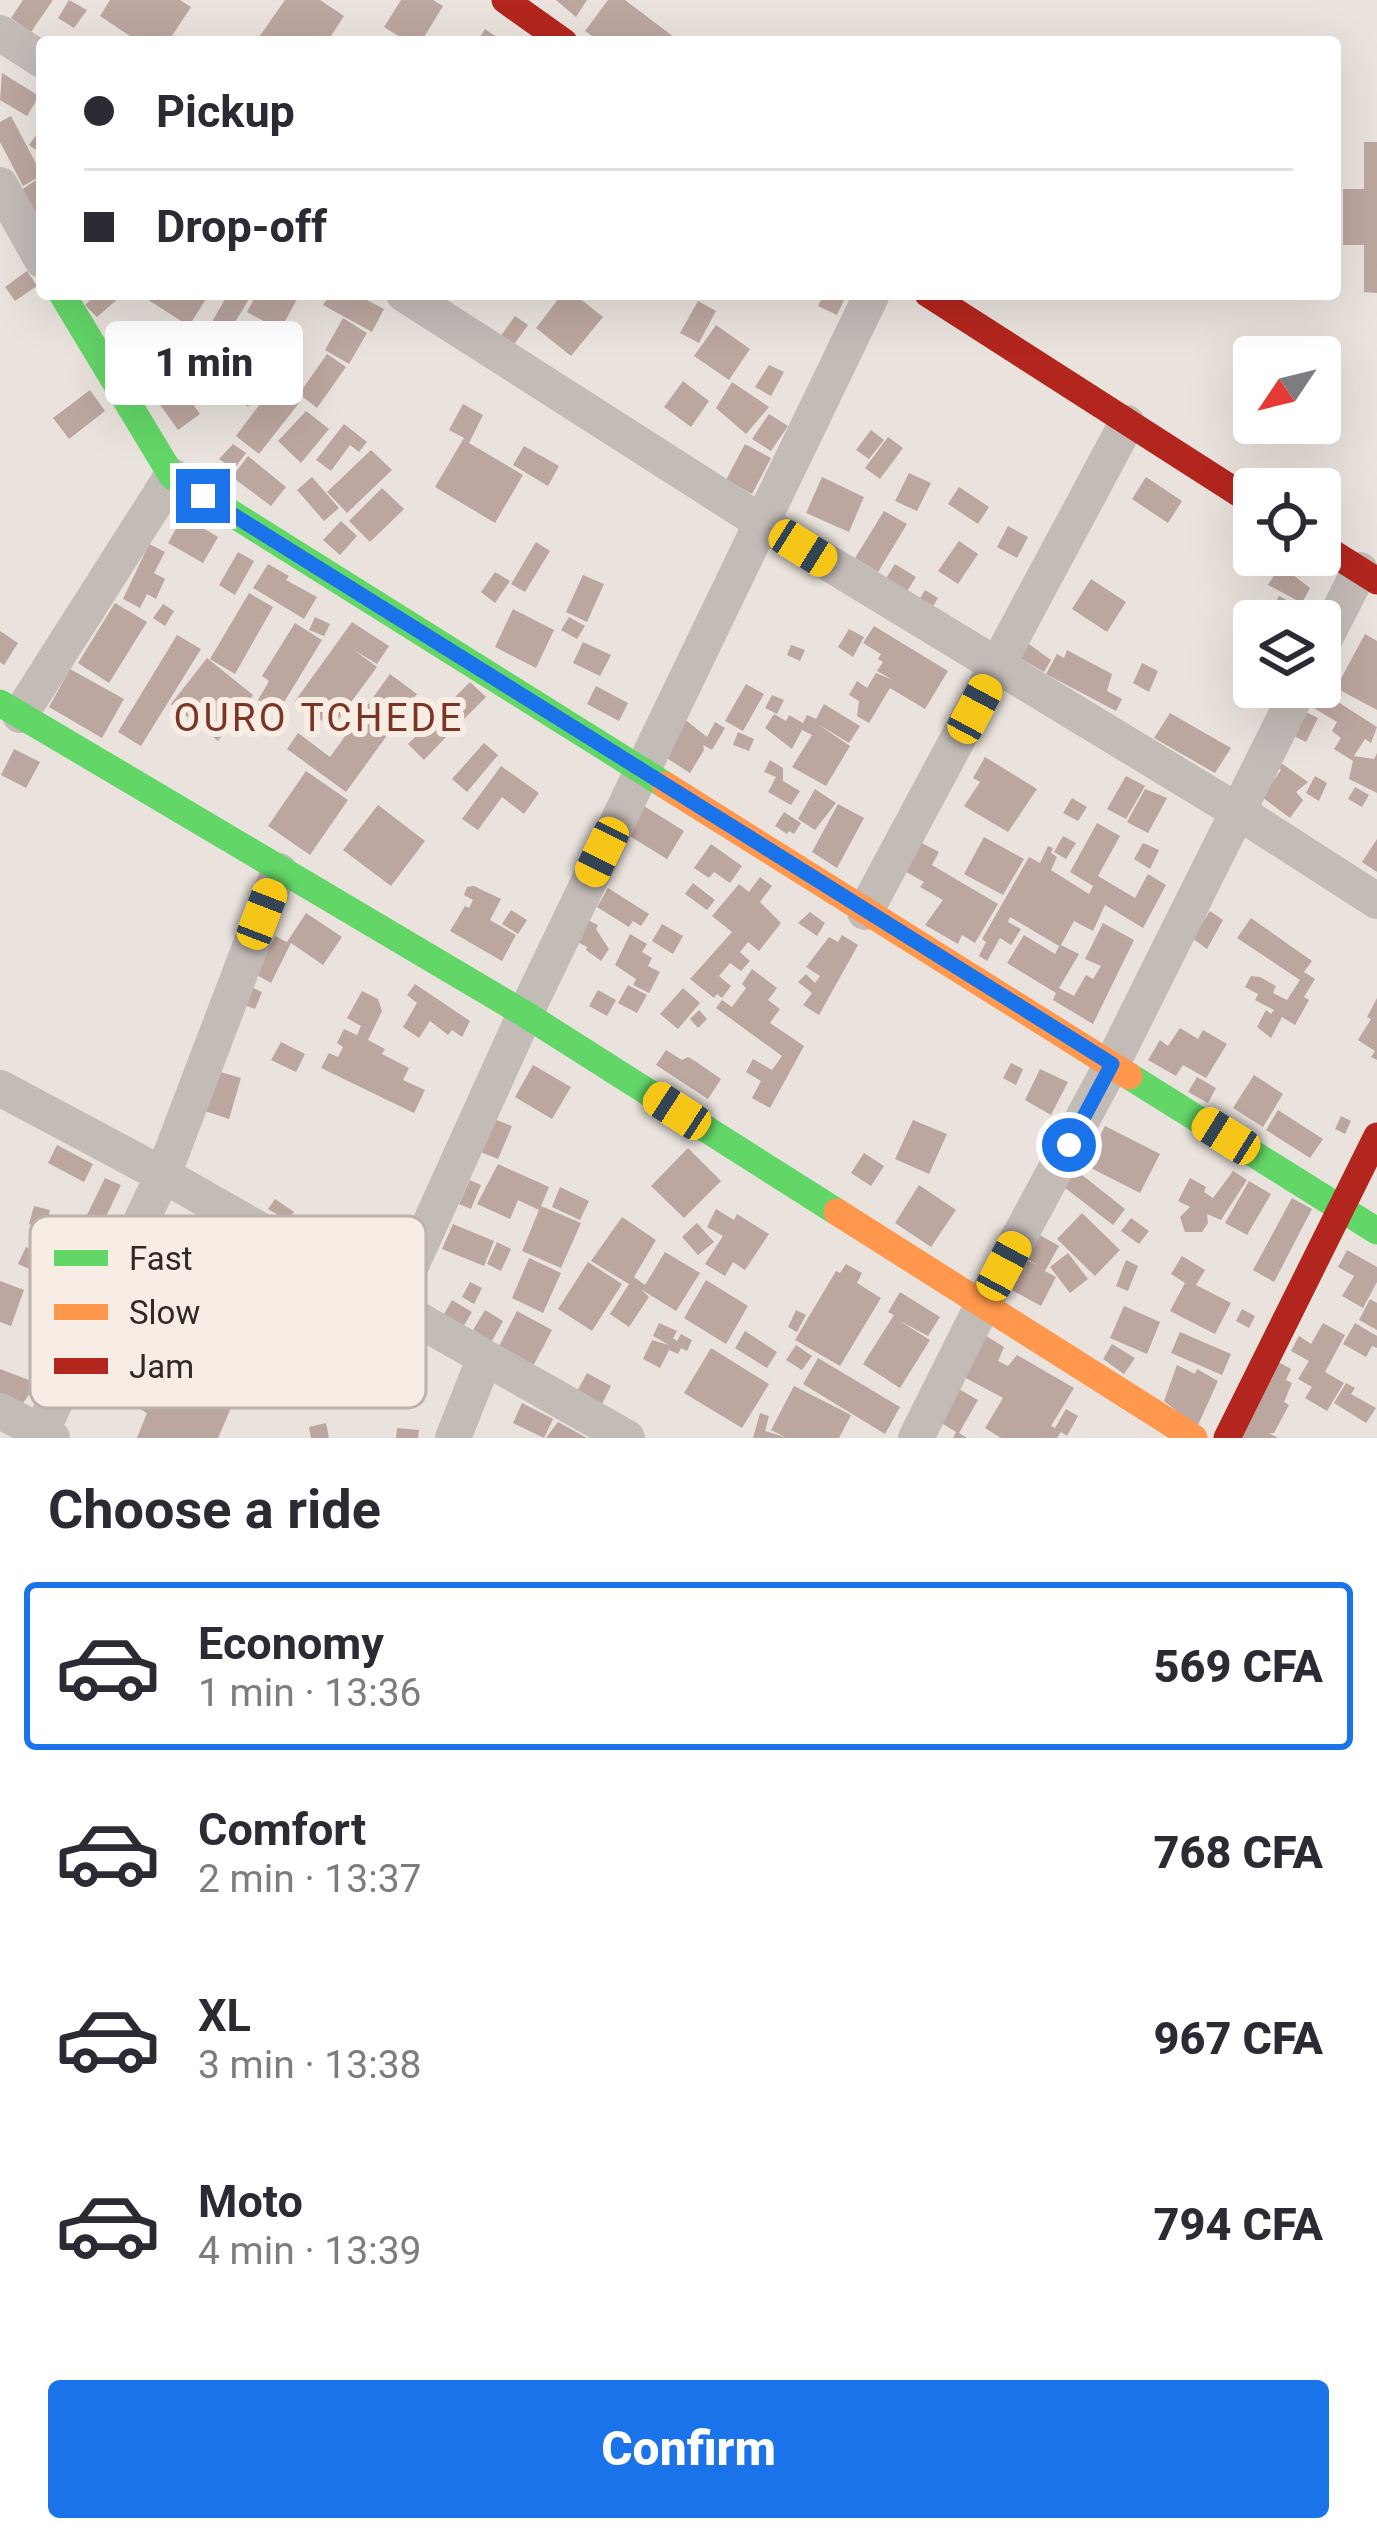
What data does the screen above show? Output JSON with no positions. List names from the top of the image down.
{
  "districts": ["OURO TCHEDE"],
  "legend": ["Fast", "Slow", "Jam"],
  "north": "bottom left",
  "page": {
    "banner": ["Pickup", "Drop-off"],
    "bubble": "1 min",
    "heading": "Choose a ride",
    "list": [
      {
        "name": "Economy",
        "note": "1 min · 13:36",
        "value": "569 CFA"
      },
      {
        "name": "Comfort",
        "note": "2 min · 13:37",
        "value": "768 CFA"
      },
      {
        "name": "XL",
        "note": "3 min · 13:38",
        "value": "967 CFA"
      },
      {
        "name": "Moto",
        "note": "4 min · 13:39",
        "value": "794 CFA"
      }
    ],
    "buttons": "Confirm"
  }
}
